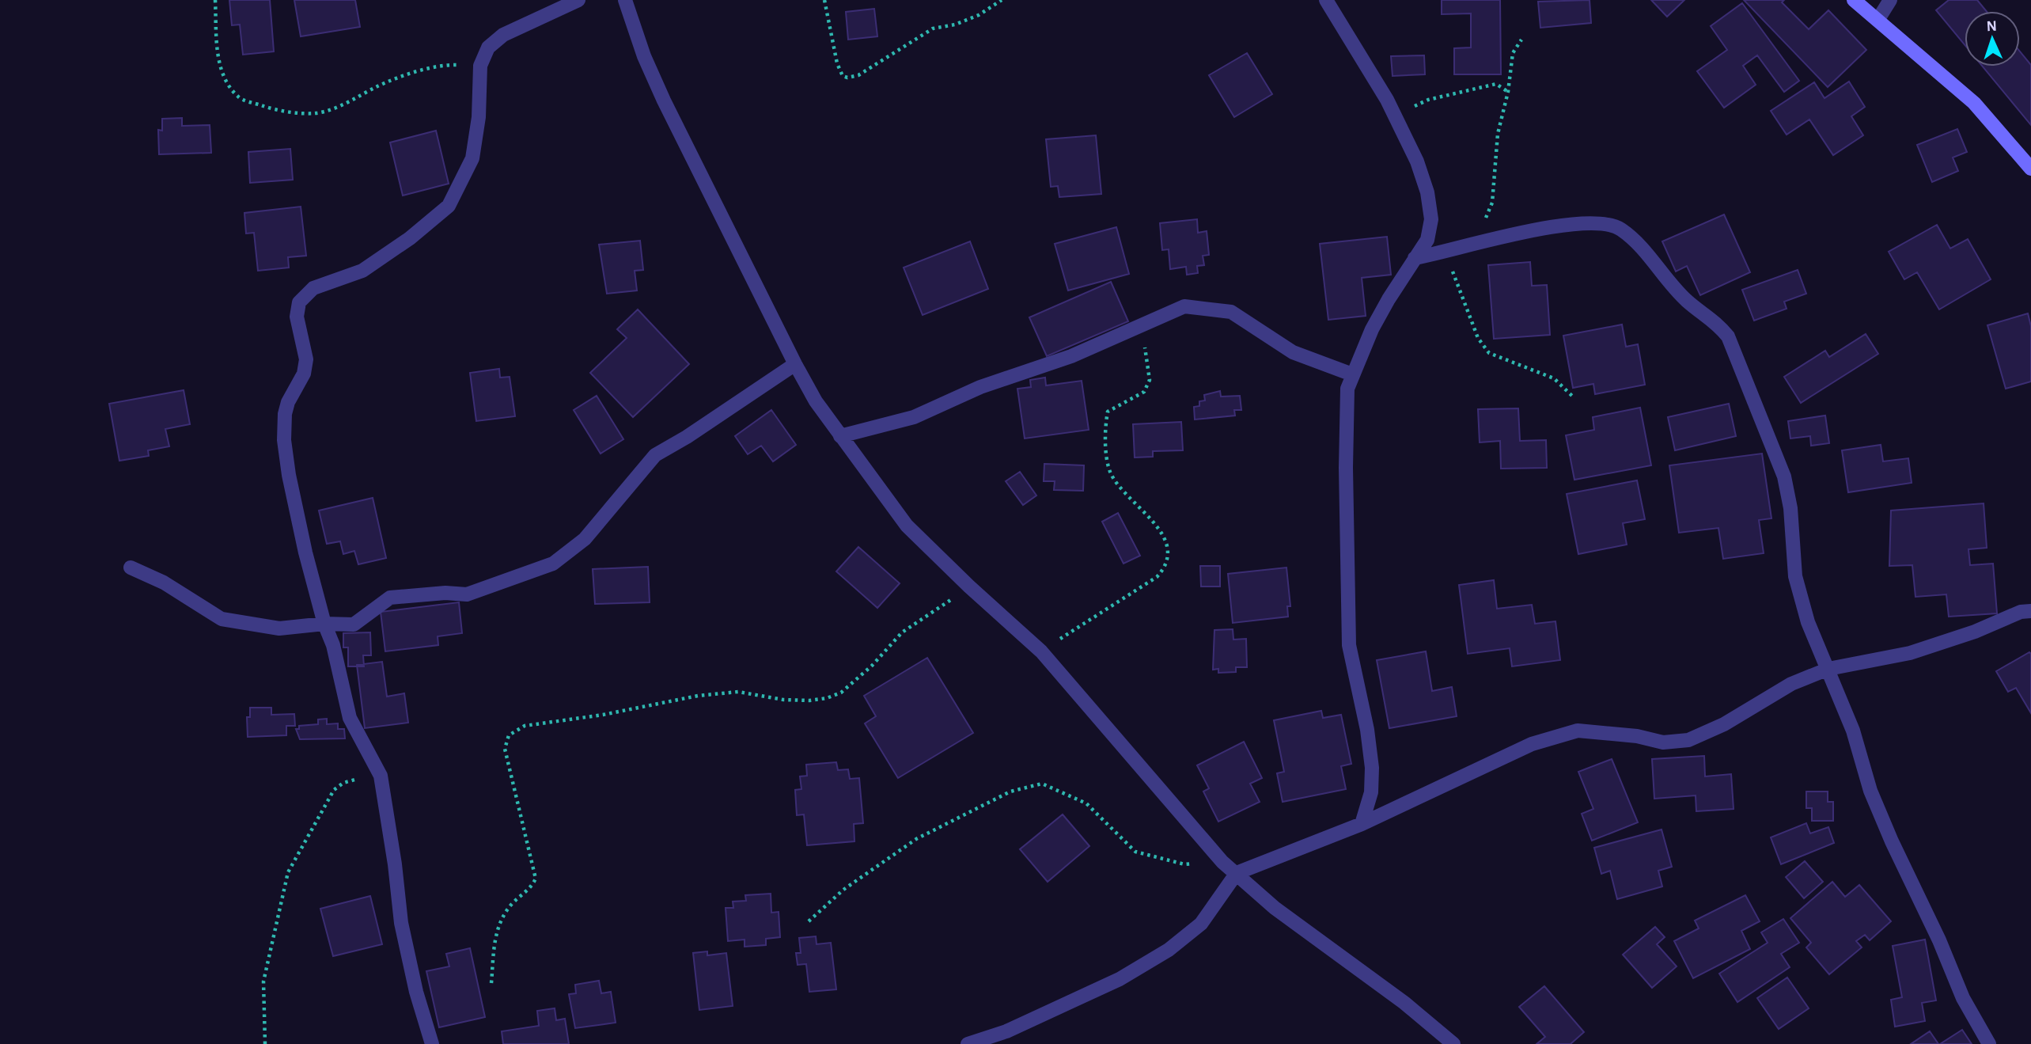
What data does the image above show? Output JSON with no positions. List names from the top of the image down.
{
  "north": "top"
}
